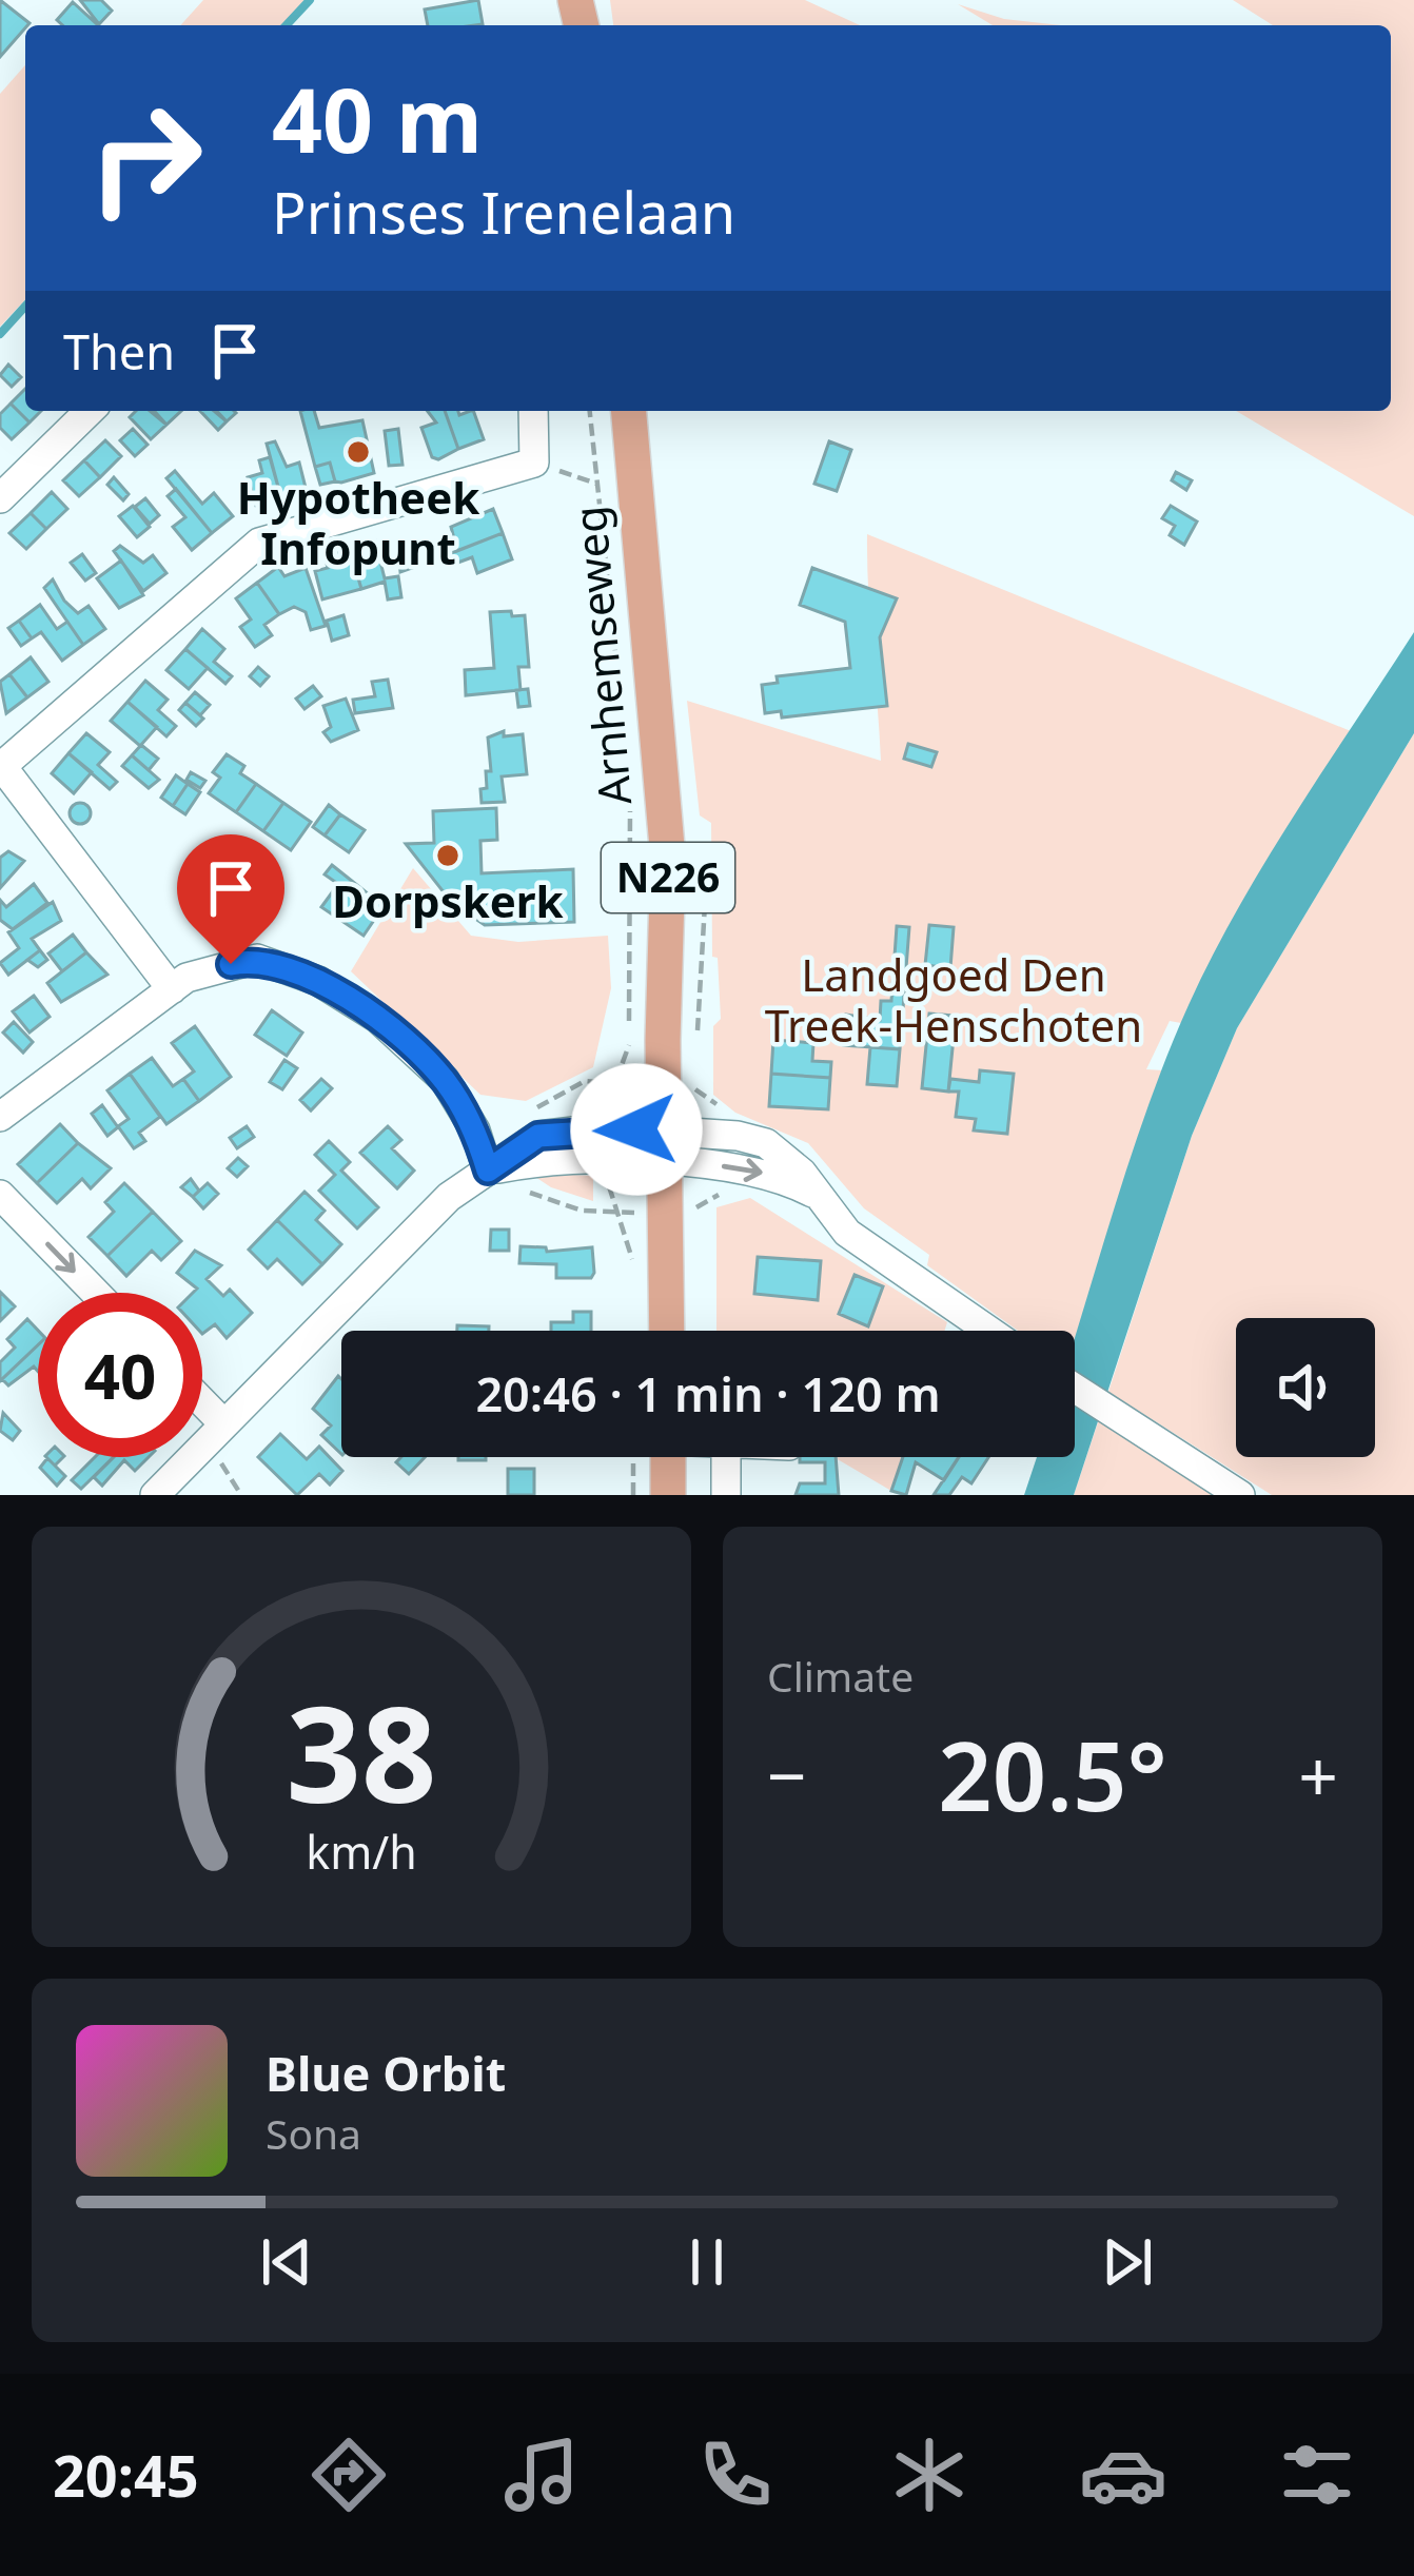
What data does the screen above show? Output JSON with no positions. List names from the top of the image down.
{
  "streets": {
    "main road": ["Arnhemseweg", "N226"]
  },
  "parks": ["Landgoed Den Treek-Henschoten"],
  "places": ["Hypotheek Infopunt", "Dorpskerk"],
  "page": {
    "turn": ["40 m", "Prinses Irenelaan"],
    "then": "Then",
    "limit": "40",
    "trip": "20:46 · 1 min · 120 m",
    "tile": "Climate",
    "heat": ["−", "20.5°", "+"],
    "song": ["Blue Orbit", "Sona"],
    "tabs": "20:45",
    "gauge": ["38", "km/h"]
  }
}
